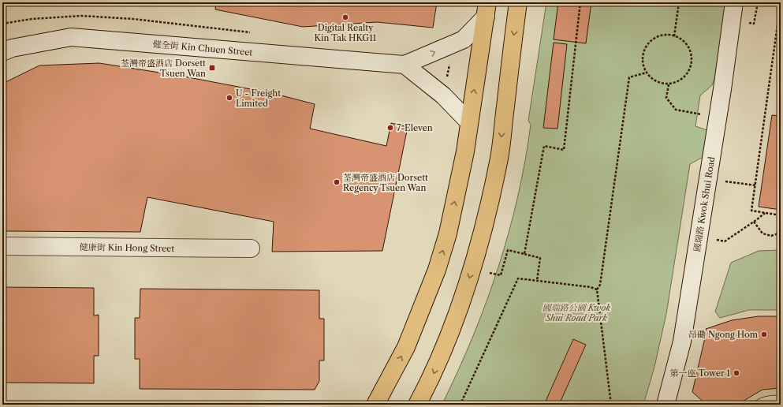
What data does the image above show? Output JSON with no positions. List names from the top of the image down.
{
  "streets": {
    "street": ["健全街 Kin Chuen Street", "國瑞路 Kwok Shui Road", "健康街 Kin Hong Street"]
  },
  "parks": ["國瑞路公園 Kwok Shui Road Park"],
  "places": {
    "other": [
      "Digital Realty Kin Tak HKG11",
      "U - Freight Limited",
      "7-Eleven",
      "荃灣帝盛酒店 Dorsett Regency Tsuen Wan",
      "昂磡 Ngong Hom",
      "第一座 Tower 1"
    ],
    "transit": ["荃灣帝盛酒店 Dorsett Tsuen Wan"]
  }
}
